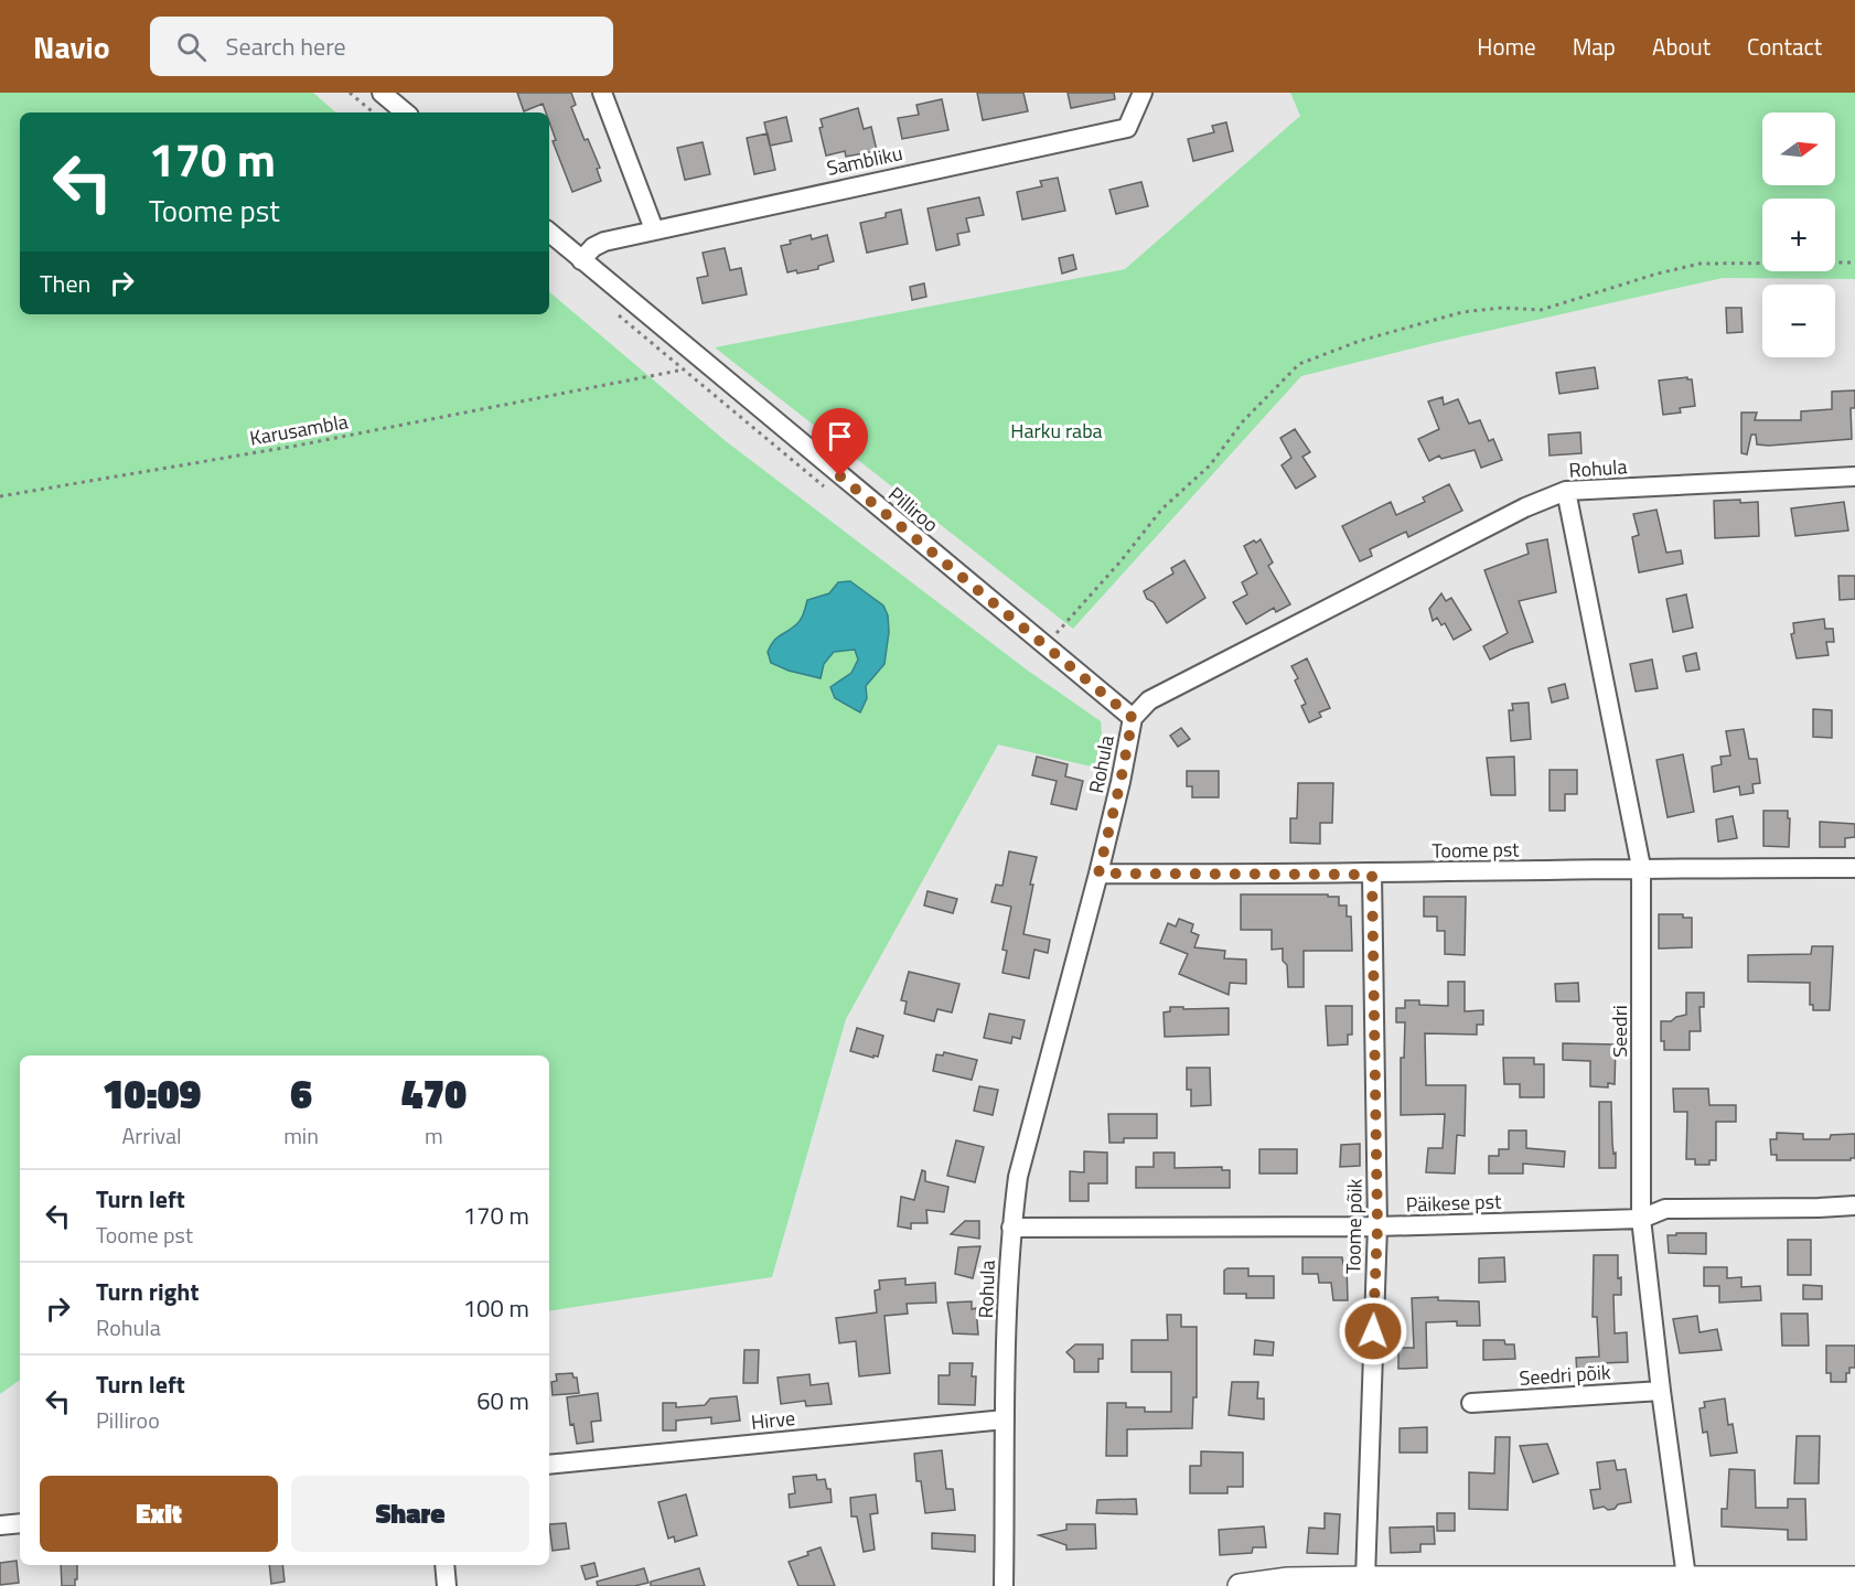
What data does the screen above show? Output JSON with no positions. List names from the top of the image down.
{
  "streets": {
    "street": [
      "Sambliku",
      "Rohula",
      "Pilliroo",
      "Toome pst",
      "Seedri",
      "Päikese pst",
      "Toome põik",
      "Seedri põik",
      "Hirve"
    ],
    "path": ["Karusambla"]
  },
  "crossings": [
    ["Sambliku", "Pilliroo"],
    ["Rohula", "Pilliroo"],
    ["Rohula", "Toome pst"],
    ["Rohula", "Seedri"],
    ["Rohula", "Päikese pst"],
    ["Rohula", "Hirve"],
    ["Toome pst", "Seedri"],
    ["Toome pst", "Toome põik"],
    ["Seedri", "Päikese pst"],
    ["Seedri", "Seedri põik"],
    ["Päikese pst", "Toome põik"]
  ],
  "parks": ["Harku raba"],
  "north": "right",
  "page": {
    "header": "Navio",
    "search": "Search here",
    "nav": [
      "Home",
      "Map",
      "About",
      "Contact"
    ],
    "map_buttons": ["+", "−"],
    "turn": ["170 m", "Toome pst"],
    "then": "Then",
    "eta": [
      "10:09",
      "Arrival",
      "6",
      "min",
      "470",
      "m"
    ],
    "list": [
      {
        "name": "Turn left",
        "note": "Toome pst",
        "value": "170 m"
      },
      {
        "name": "Turn right",
        "note": "Rohula",
        "value": "100 m"
      },
      {
        "name": "Turn left",
        "note": "Pilliroo",
        "value": "60 m"
      }
    ],
    "buttons": ["Exit", "Share"]
  }
}
